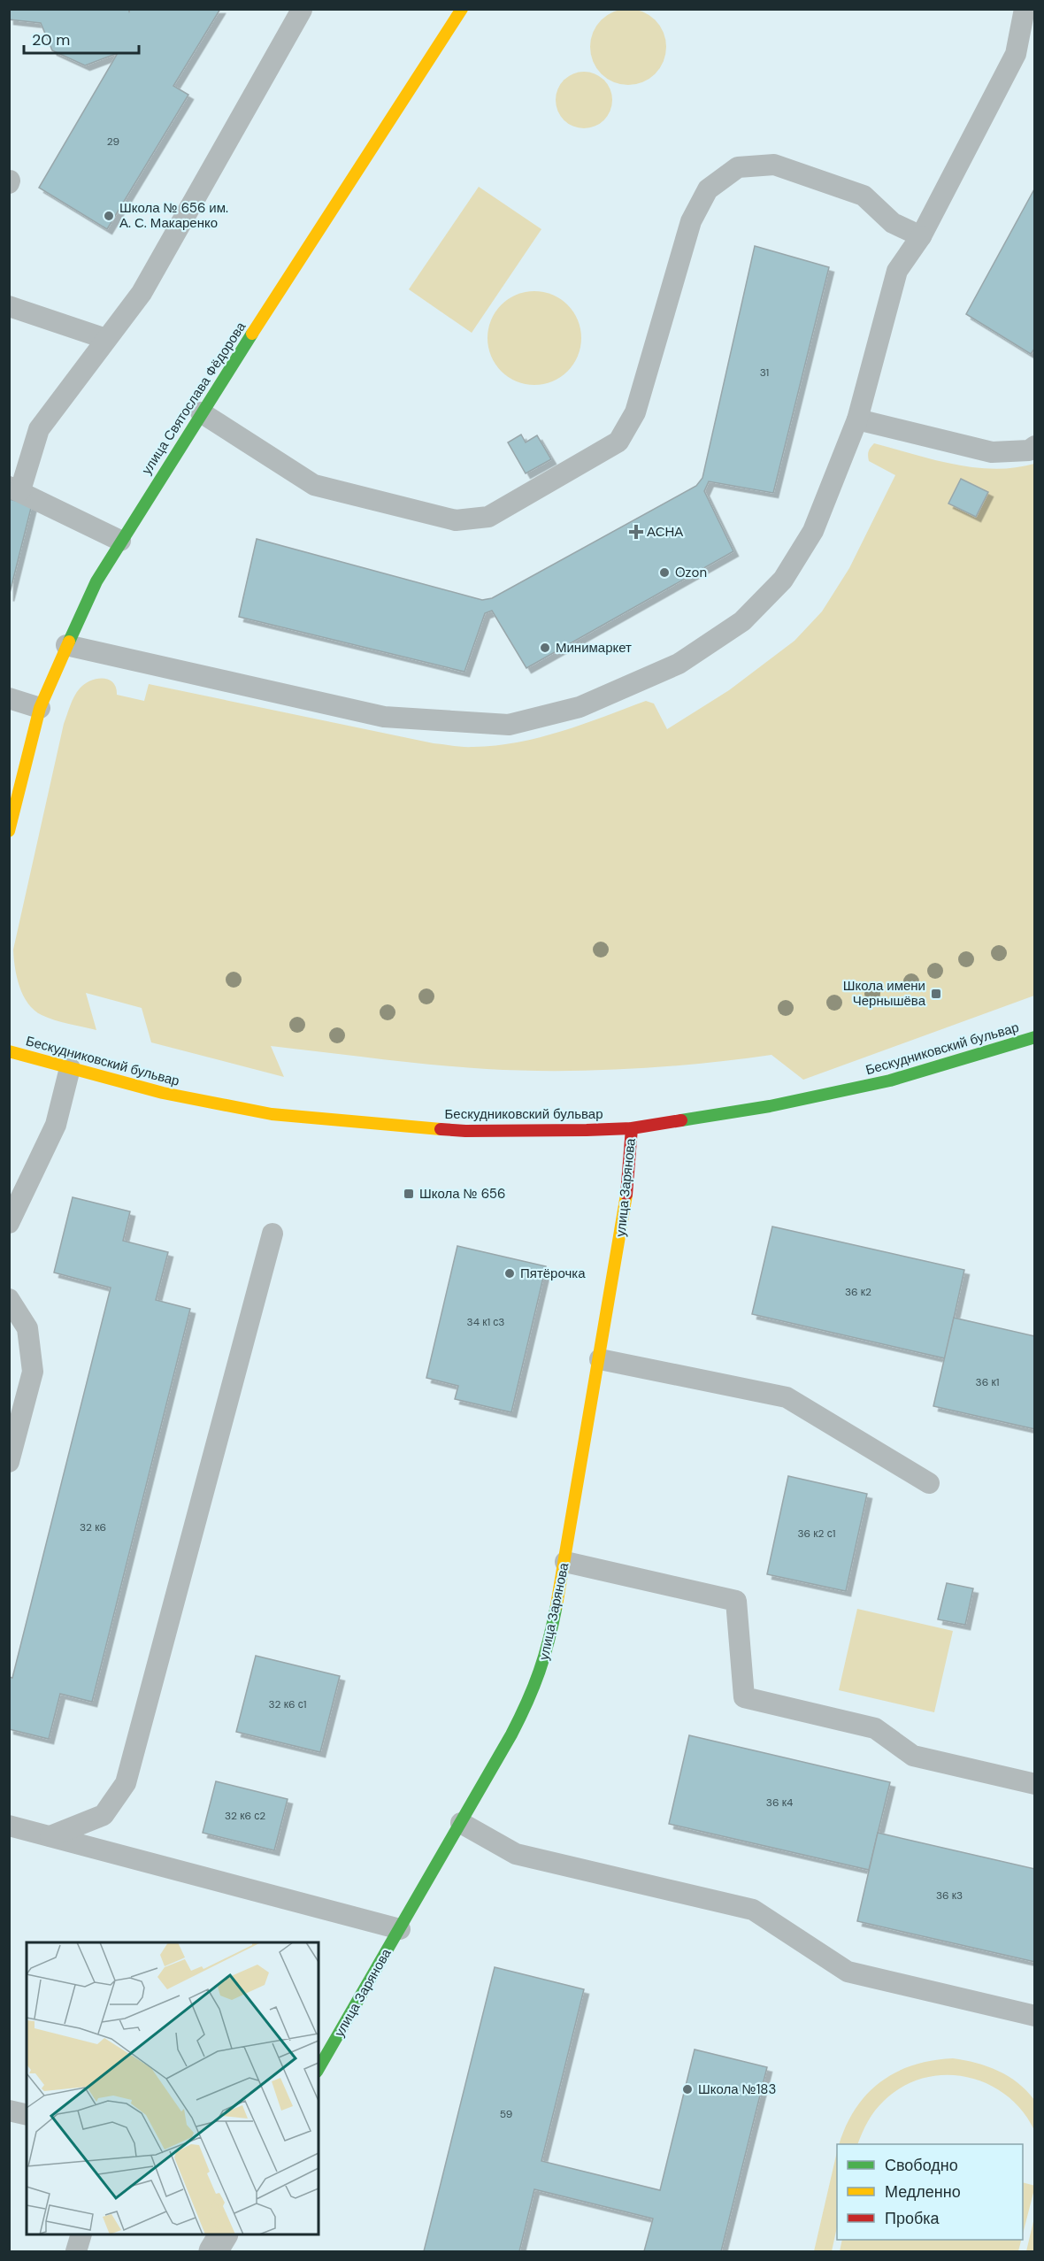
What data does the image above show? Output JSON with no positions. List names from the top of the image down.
{
  "streets": {
    "street": ["улица Святослава Фёдорова", "Бескудниковский бульвар", "улица Зарянова"]
  },
  "crossings": [
    ["Бескудниковский бульвар", "улица Зарянова"]
  ],
  "places": {
    "other": [
      "Школа № 656 им. А. С. Макаренко",
      "Ozon",
      "Минимаркет",
      "Пятёрочка",
      "Школа №183"
    ],
    "health": ["АСНА"],
    "transit": ["Школа имени Чернышёва", "Школа № 656"]
  },
  "house_numbers": [
    "29",
    "31",
    "36 к2",
    "34 к1 с3",
    "36 к1",
    "32 к6",
    "36 к2 с1",
    "32 к6 с1",
    "36 к4",
    "32 к6 с2",
    "36 к3",
    "59"
  ],
  "legend": ["Свободно", "Медленно", "Пробка"],
  "scale_bar": "20 m"
}
